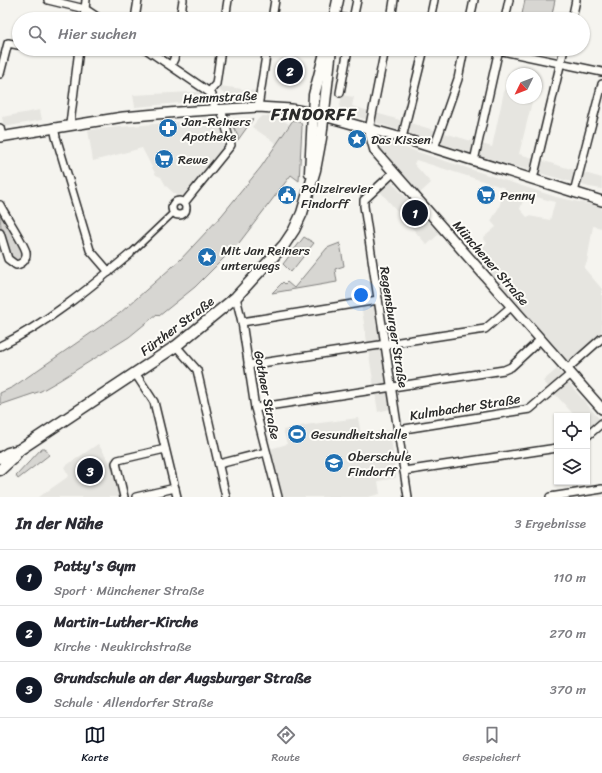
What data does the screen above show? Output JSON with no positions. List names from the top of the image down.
{
  "streets": {
    "main road": ["Fürther Straße"],
    "street": [
      "Hemmstraße",
      "Münchener Straße",
      "Regensburger Straße",
      "Gothaer Straße",
      "Kulmbacher Straße"
    ]
  },
  "crossings": [
    ["Hemmstraße", "Münchener Straße"],
    ["Hemmstraße", "Fürther Straße"],
    ["Münchener Straße", "Regensburger Straße"],
    ["Münchener Straße", "Kulmbacher Straße"],
    ["Fürther Straße", "Gothaer Straße"],
    ["Regensburger Straße", "Kulmbacher Straße"]
  ],
  "districts": ["FINDORFF"],
  "places": {
    "pharmacy": ["Jan-Reiners Apotheke"],
    "place": ["Das Kissen", "Mit Jan Reiners unterwegs"],
    "supermarket": ["Rewe", "Penny"],
    "public building": ["Polizeirevier Findorff"],
    "sports": ["Gesundheitshalle"],
    "school or university": ["Oberschule Findorff"]
  },
  "north": "bottom left",
  "page": {
    "search": "Hier suchen",
    "pins": ["2", "1", "3"],
    "heading": ["In der Nähe", "3 Ergebnisse"],
    "list": [
      {
        "mark": "1",
        "name": "Patty's Gym",
        "note": "Sport · Münchener Straße",
        "value": "110 m"
      },
      {
        "mark": "2",
        "name": "Martin-Luther-Kirche",
        "note": "Kirche · Neukirchstraße",
        "value": "270 m"
      },
      {
        "mark": "3",
        "name": "Grundschule an der Augsburger Straße",
        "note": "Schule · Allendorfer Straße",
        "value": "370 m"
      }
    ],
    "nav": ["Karte", "Route", "Gespeichert"]
  }
}
